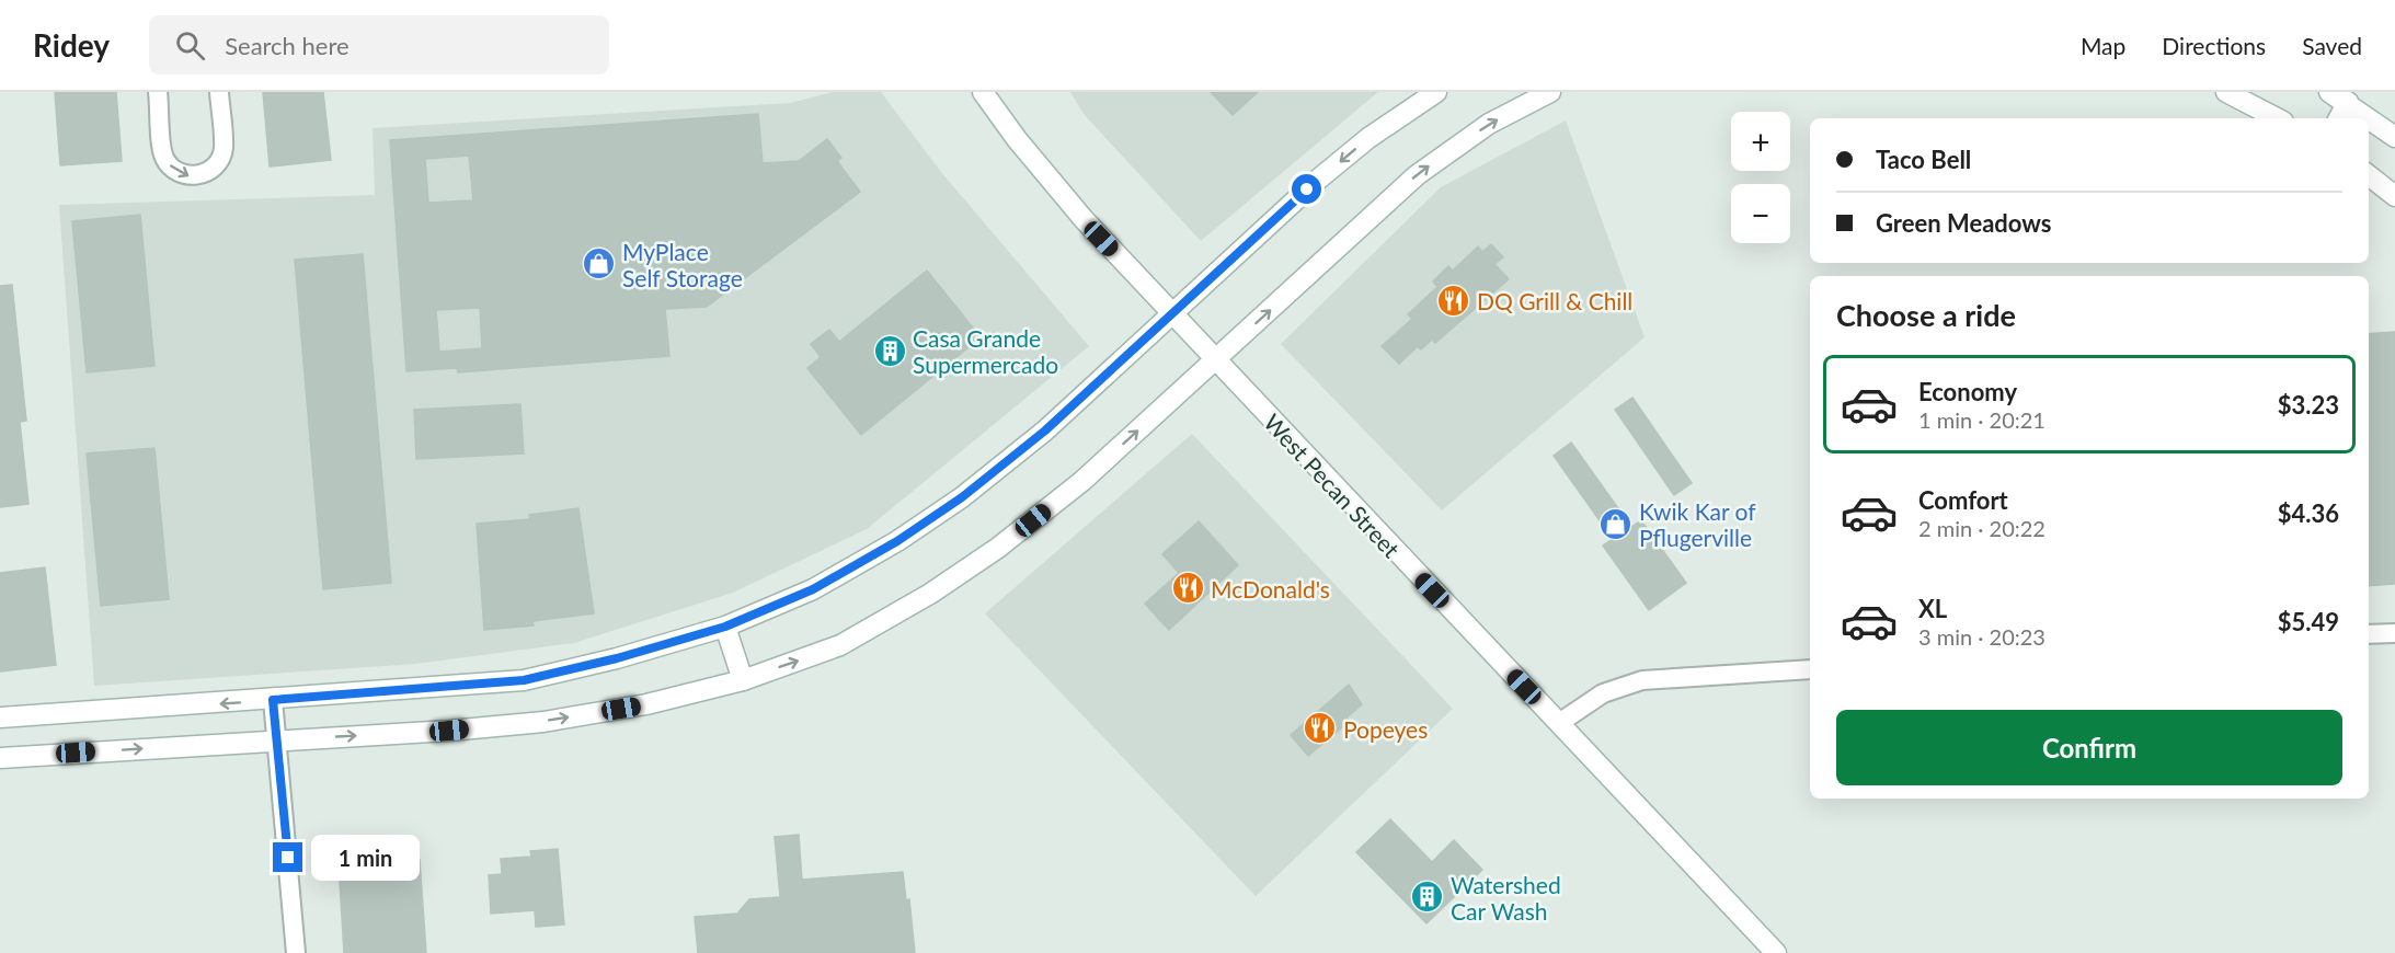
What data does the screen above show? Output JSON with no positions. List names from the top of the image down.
{
  "streets": {
    "main road": ["West Pecan Street"]
  },
  "places": {
    "shop": ["MyPlace Self Storage", "Kwik Kar of Pflugerville"],
    "restaurant": ["DQ Grill & Chill", "McDonald's", "Popeyes"],
    "building": ["Casa Grande Supermercado", "Watershed Car Wash"]
  },
  "page": {
    "header": "Ridey",
    "search": "Search here",
    "nav": ["Map", "Directions", "Saved"],
    "map_buttons": ["+", "−"],
    "banner": ["Taco Bell", "Green Meadows"],
    "heading": "Choose a ride",
    "list": [
      {
        "name": "Economy",
        "note": "1 min · 20:21",
        "value": "$3.23"
      },
      {
        "name": "Comfort",
        "note": "2 min · 20:22",
        "value": "$4.36"
      },
      {
        "name": "XL",
        "note": "3 min · 20:23",
        "value": "$5.49"
      }
    ],
    "buttons": "Confirm",
    "bubble": "1 min"
  }
}
